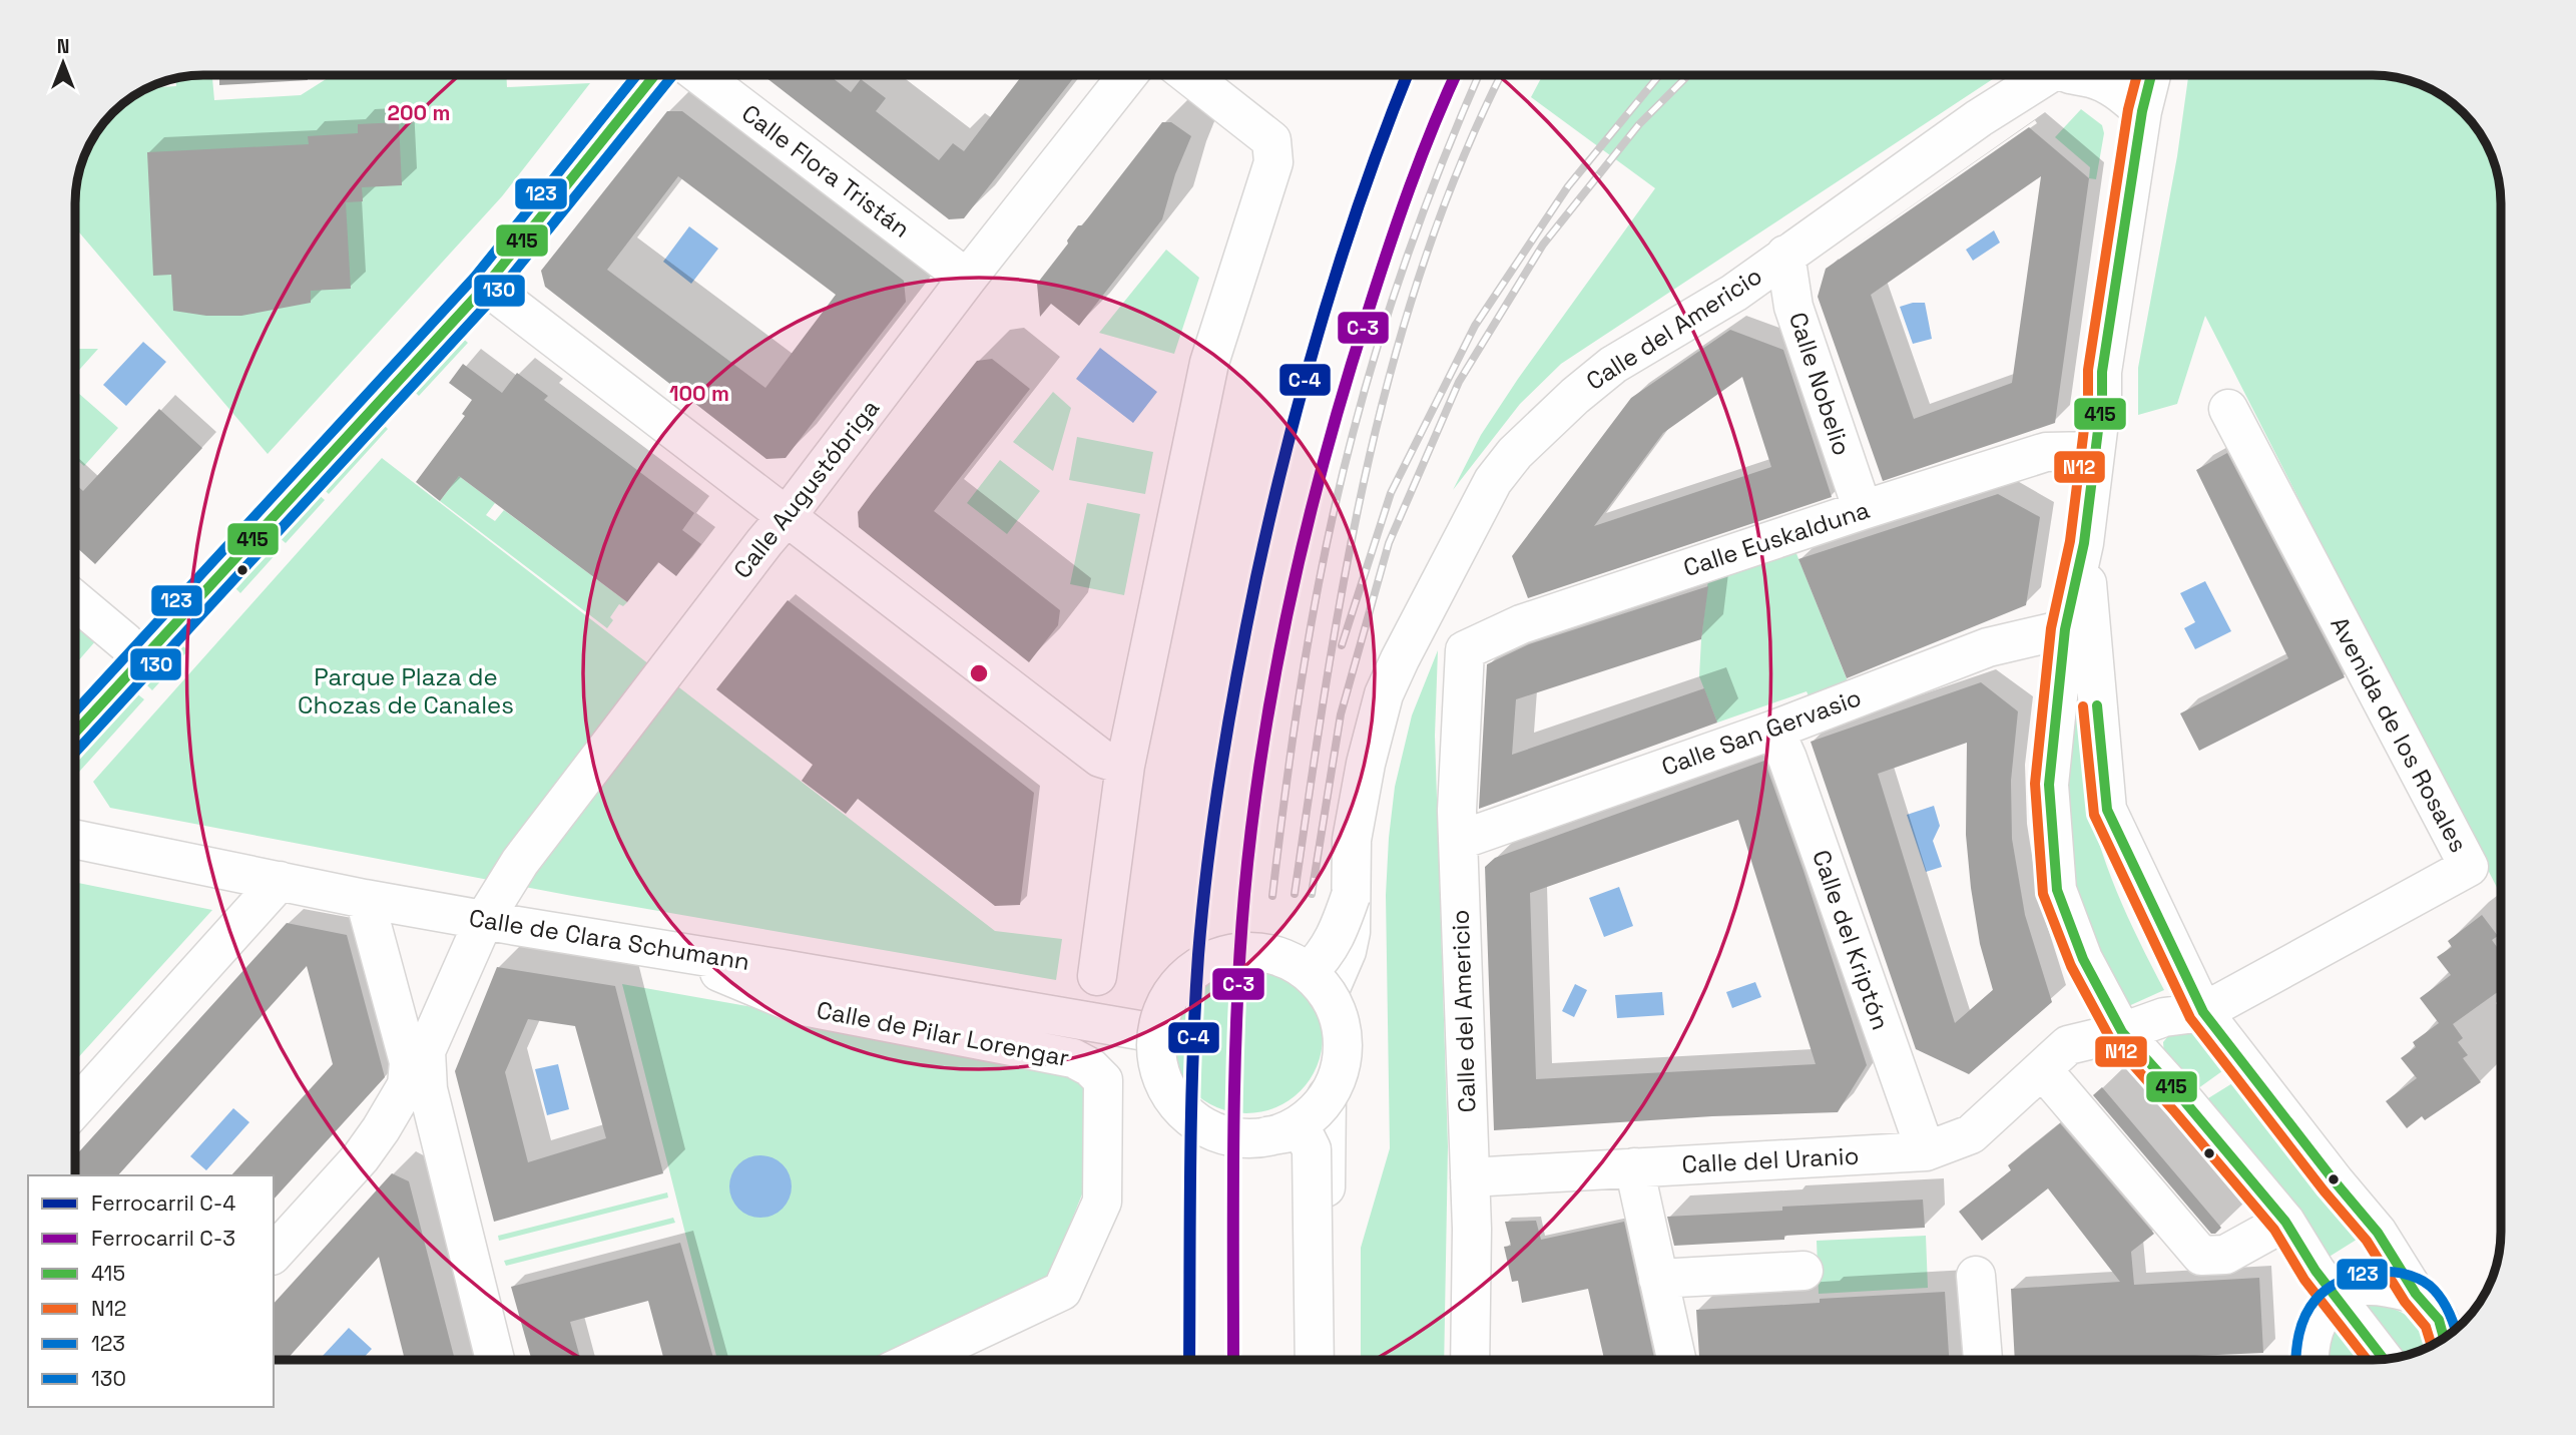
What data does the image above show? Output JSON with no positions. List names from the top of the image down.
{
  "streets": {
    "street": [
      "Calle Flora Tristán",
      "Calle del Americio",
      "Calle Nobelio",
      "Calle Augustóbriga",
      "Calle Euskalduna",
      "Calle San Gervasio",
      "Avenida de los Rosales",
      "Calle de Clara Schumann",
      "Calle del Kriptón",
      "Calle de Pilar Lorengar",
      "Calle del Uranio"
    ]
  },
  "crossings": [
    ["Calle Flora Tristán", "Calle Augustóbriga"],
    ["Calle del Americio", "Calle Nobelio"],
    ["Calle del Americio", "Calle Euskalduna"],
    ["Calle del Americio", "Calle San Gervasio"],
    ["Calle del Americio", "Calle de Clara Schumann"],
    ["Calle del Americio", "Calle del Uranio"],
    ["Calle Nobelio", "Calle Euskalduna"],
    ["Calle Augustóbriga", "Calle de Clara Schumann"],
    ["Calle San Gervasio", "Calle del Kriptón"],
    ["Avenida de los Rosales", "Calle del Uranio"],
    ["Calle de Clara Schumann", "Calle de Pilar Lorengar"],
    ["Calle del Kriptón", "Calle del Uranio"]
  ],
  "parks": ["Parque Plaza de Chozas de Canales"],
  "lines": [
    "transit line 415",
    "transit line N12",
    "rail line C-3",
    "rail line C-4",
    "transit line 130",
    "transit line 123"
  ],
  "legend": [
    "Ferrocarril C-4",
    "Ferrocarril C-3",
    "415",
    "N12",
    "123",
    "130"
  ],
  "north": "top",
  "rings": ["200 m", "100 m"]
}
